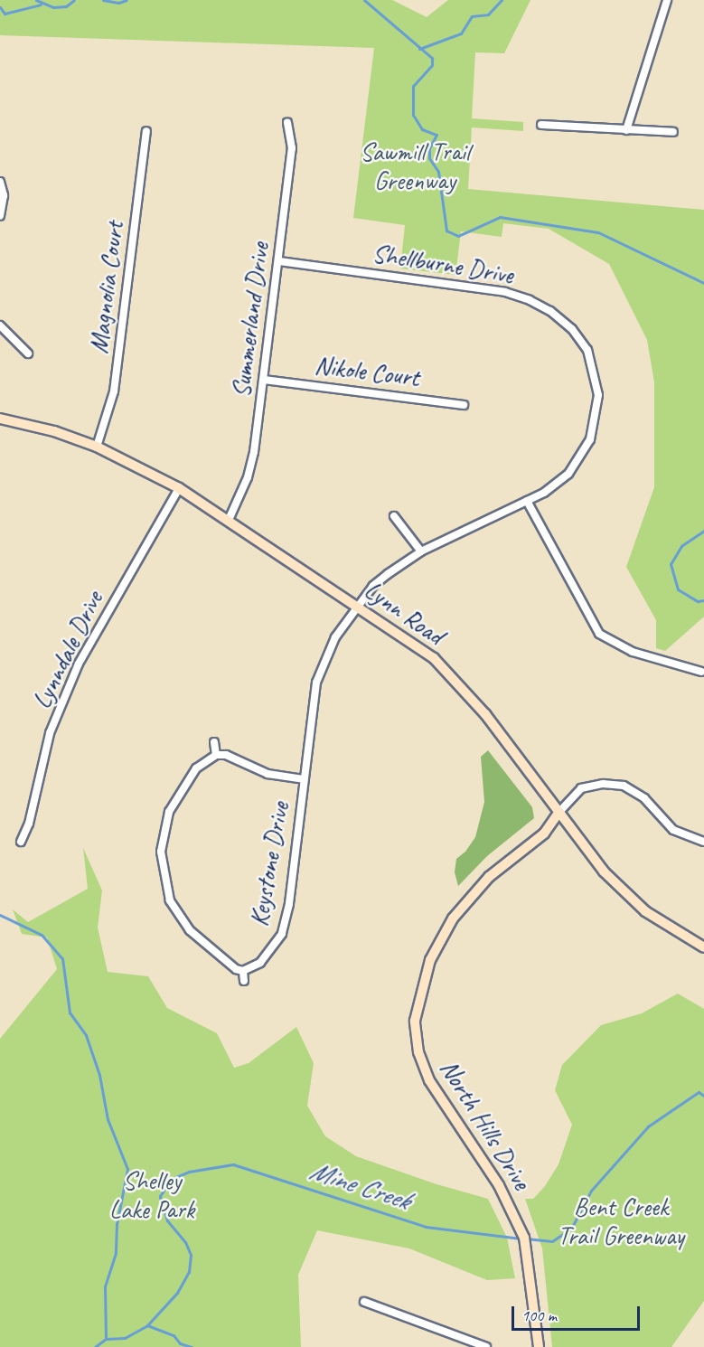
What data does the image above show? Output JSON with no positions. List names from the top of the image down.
{
  "streets": {
    "main road": ["Lynn Road", "North Hills Drive"],
    "street": [
      "Shellburne Drive",
      "Magnolia Court",
      "Summerland Drive",
      "Nikole Court",
      "Lynndale Drive",
      "Keystone Drive"
    ]
  },
  "crossings": [
    ["Shellburne Drive", "Summerland Drive"],
    ["Shellburne Drive", "Lynn Road"],
    ["Shellburne Drive", "Keystone Drive"],
    ["Magnolia Court", "Lynn Road"],
    ["Summerland Drive", "Nikole Court"],
    ["Summerland Drive", "Lynn Road"],
    ["Lynn Road", "Lynndale Drive"],
    ["Lynn Road", "Keystone Drive"],
    ["Lynn Road", "North Hills Drive"]
  ],
  "water": ["Mine Creek"],
  "parks": ["Sawmill Trail Greenway", "Shelley Lake Park", "Bent Creek Trail Greenway"],
  "scale_bar": "100 m"
}
